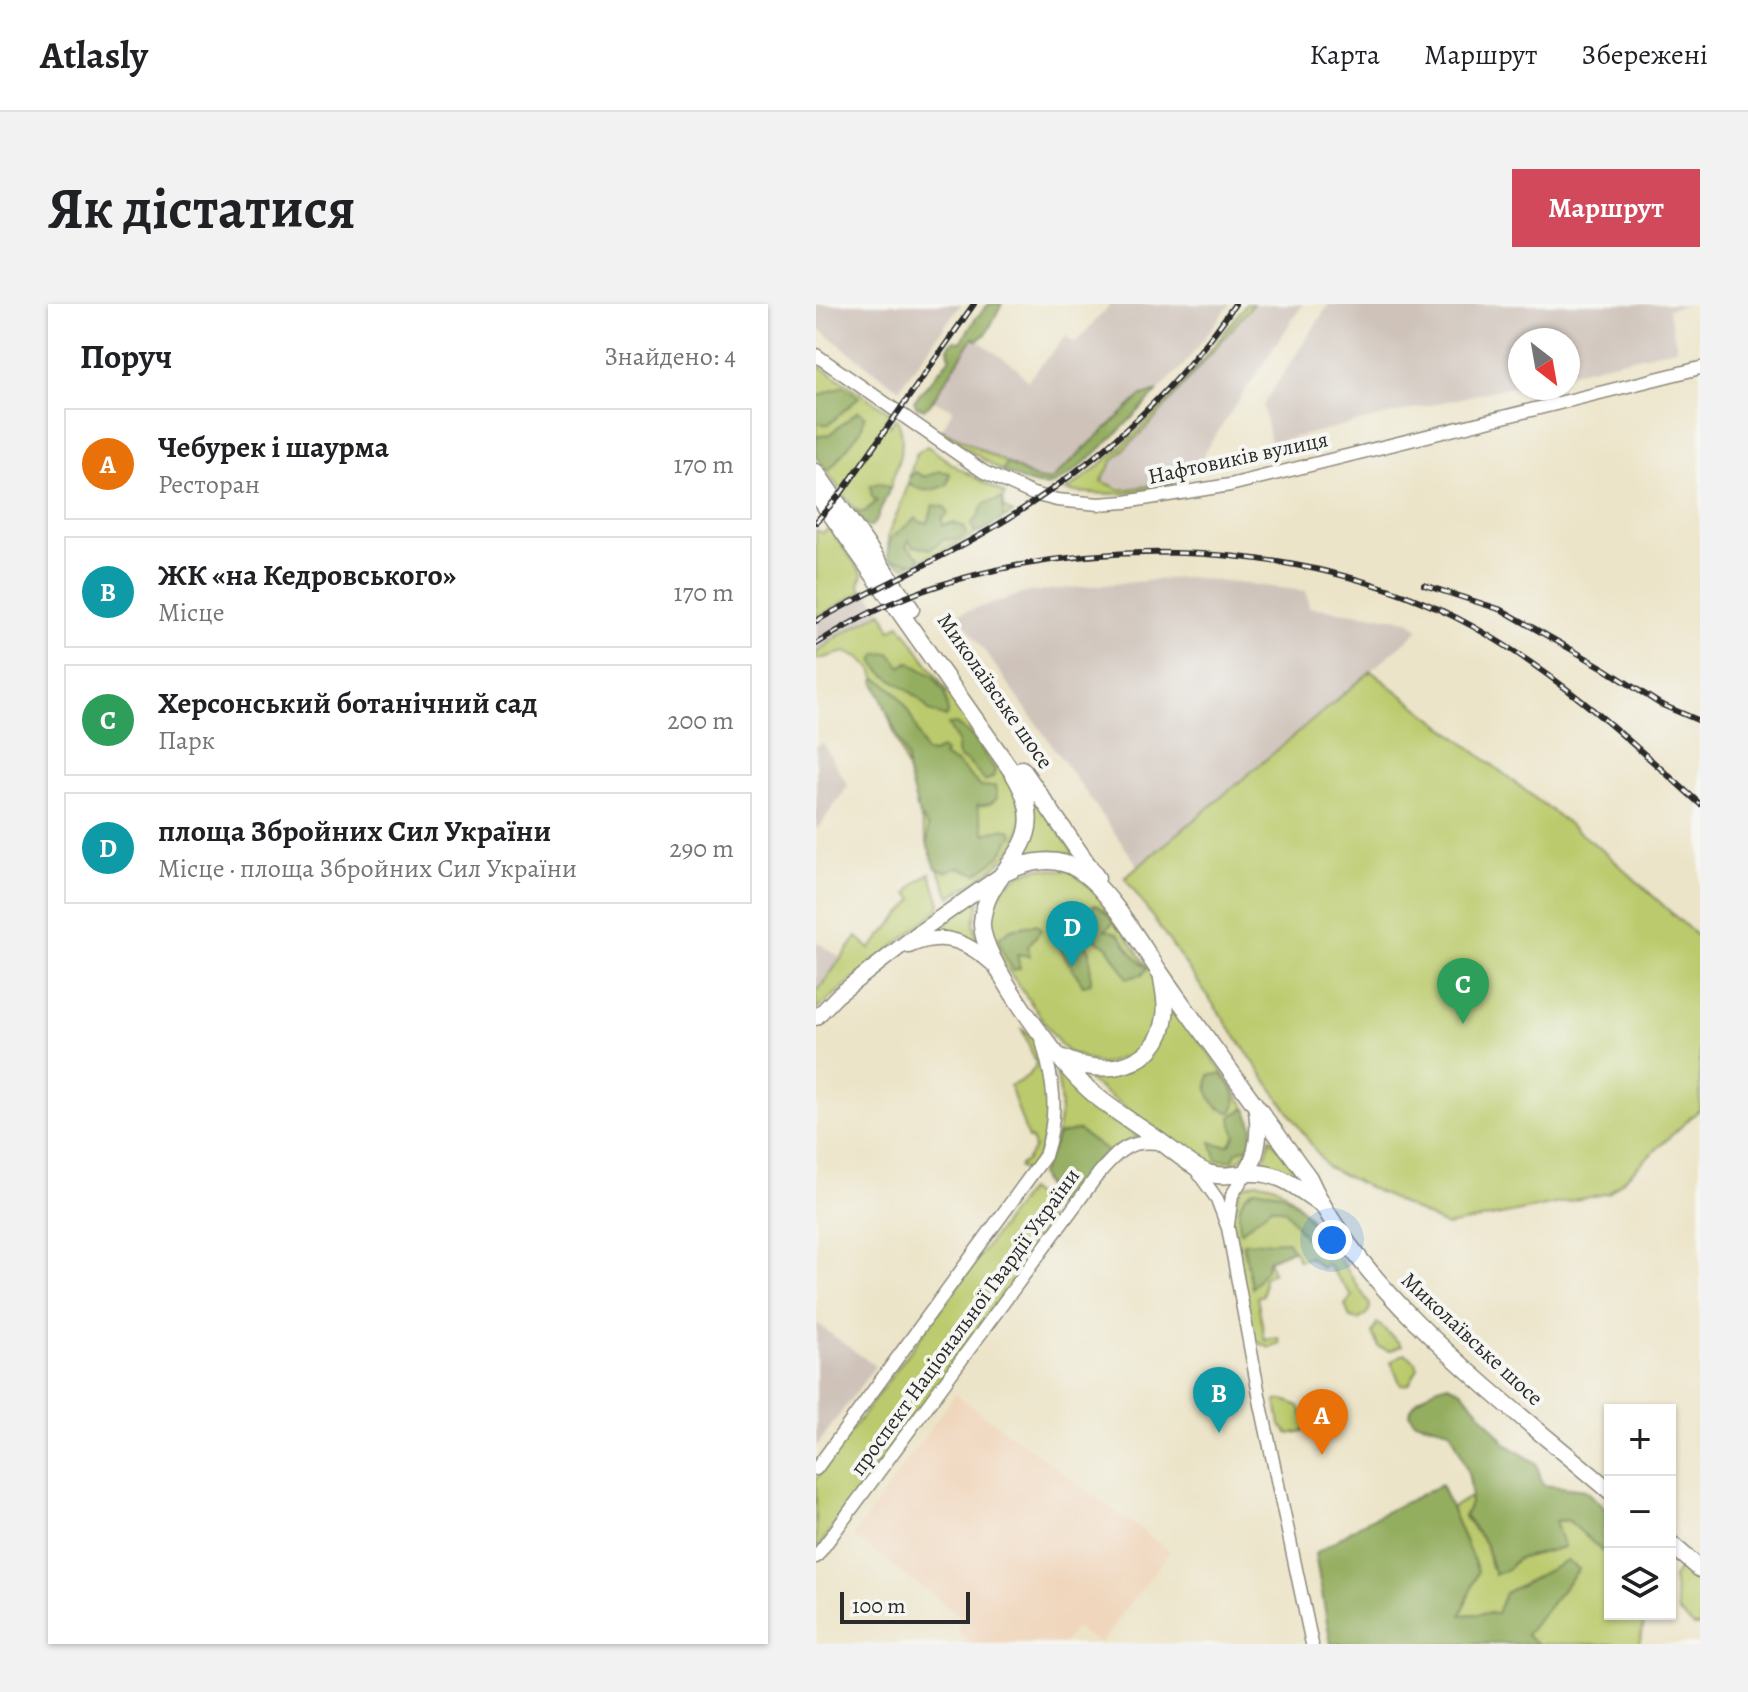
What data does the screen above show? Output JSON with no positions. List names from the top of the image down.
{
  "streets": {
    "main road": ["Миколаївське шосе"],
    "street": ["Нафтовиків вулиця", "проспект Національної Гвардії України"]
  },
  "crossings": [
    ["Миколаївське шосе", "проспект Національної Гвардії України"]
  ],
  "scale_bar": "100 m",
  "north": "bottom right",
  "page": {
    "header": "Atlasly",
    "nav": ["Карта", "Маршрут", "Збережені"],
    "buttons": "Маршрут",
    "title": "Як дістатися",
    "heading": ["Поруч", "Знайдено: 4"],
    "list": [
      {
        "mark": "A",
        "name": "Чебурек і шаурма",
        "note": "Ресторан",
        "value": "170 m"
      },
      {
        "mark": "B",
        "name": "ЖК «на Кедровського»",
        "note": "Місце",
        "value": "170 m"
      },
      {
        "mark": "C",
        "name": "Херсонський ботанічний сад",
        "note": "Парк",
        "value": "200 m"
      },
      {
        "mark": "D",
        "name": "площа Збройних Сил України",
        "note": "Місце · площа Збройних Сил України",
        "value": "290 m"
      }
    ],
    "pins": [
      "D",
      "C",
      "B",
      "A"
    ],
    "map_buttons": ["+", "−"],
    "scale": "100 m"
  }
}
